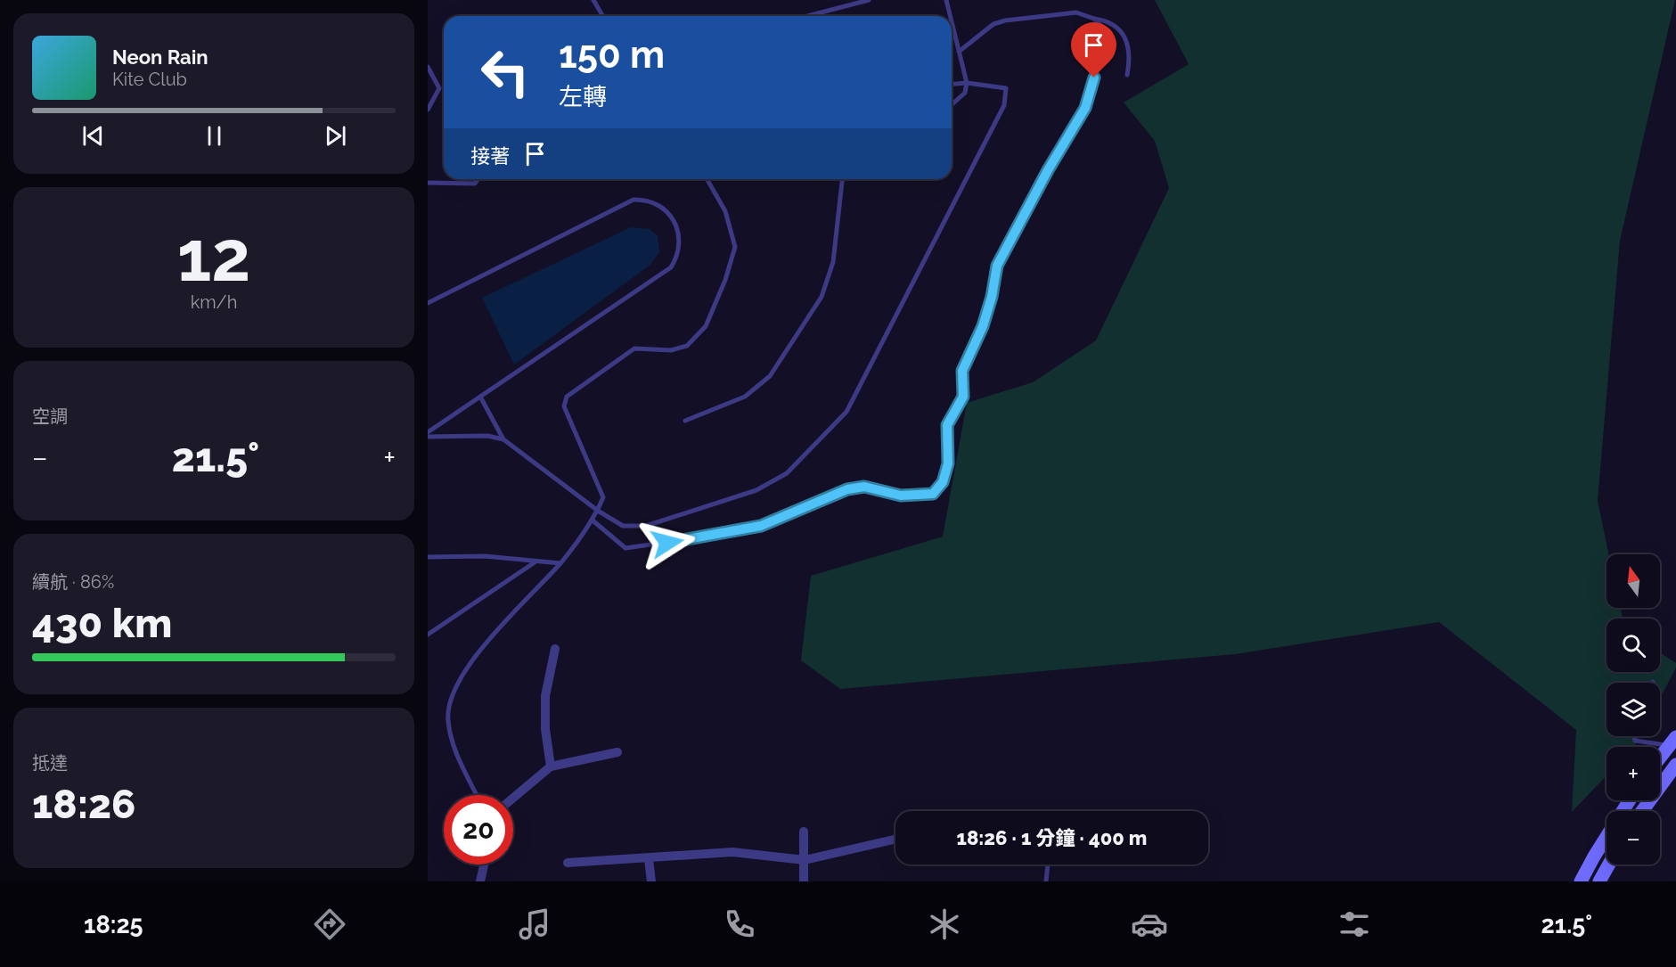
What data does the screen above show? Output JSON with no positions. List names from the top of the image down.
{
  "north": "top",
  "page": {
    "turn": ["150 m", "左轉"],
    "song": ["Neon Rain", "Kite Club"],
    "then": "接著",
    "tile": [
      ["12", "km/h"],
      "空調",
      ["續航 · 86%", "430 km"],
      ["抵達", "18:26"]
    ],
    "heat": ["−", "21.5°", "+"],
    "map_buttons": ["+", "−"],
    "limit": "20",
    "trip": "18:26 · 1 分鐘 · 400 m",
    "tabs": ["18:25", "21.5°"]
  }
}
